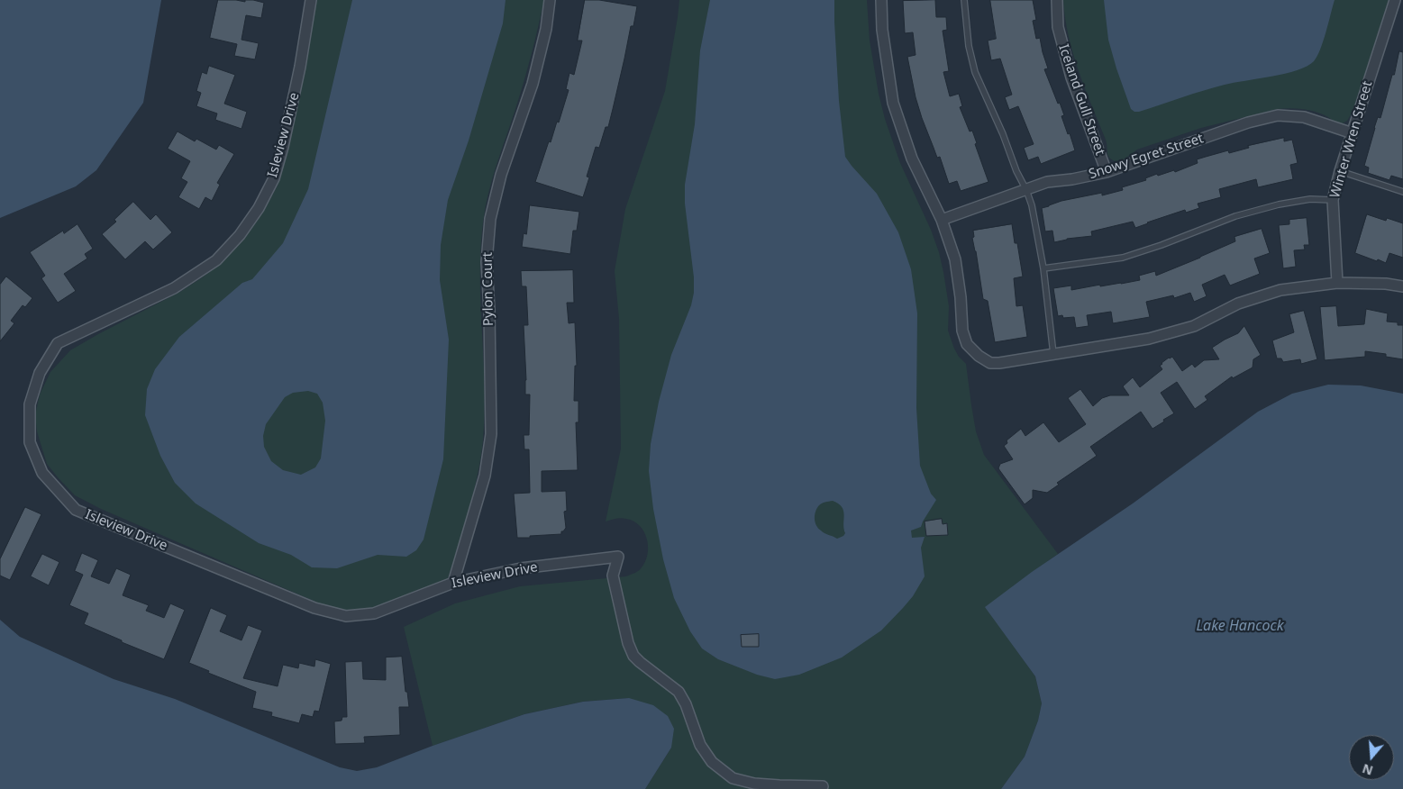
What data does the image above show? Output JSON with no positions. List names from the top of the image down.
{
  "streets": {
    "street": [
      "Iceland Gull Street",
      "Isleview Drive",
      "Winter Wren Street",
      "Snowy Egret Street",
      "Pylon Court"
    ]
  },
  "crossings": [
    ["Iceland Gull Street", "Snowy Egret Street"],
    ["Isleview Drive", "Pylon Court"],
    ["Winter Wren Street", "Snowy Egret Street"]
  ],
  "water": ["Lake Hancock"],
  "north": "bottom"
}
